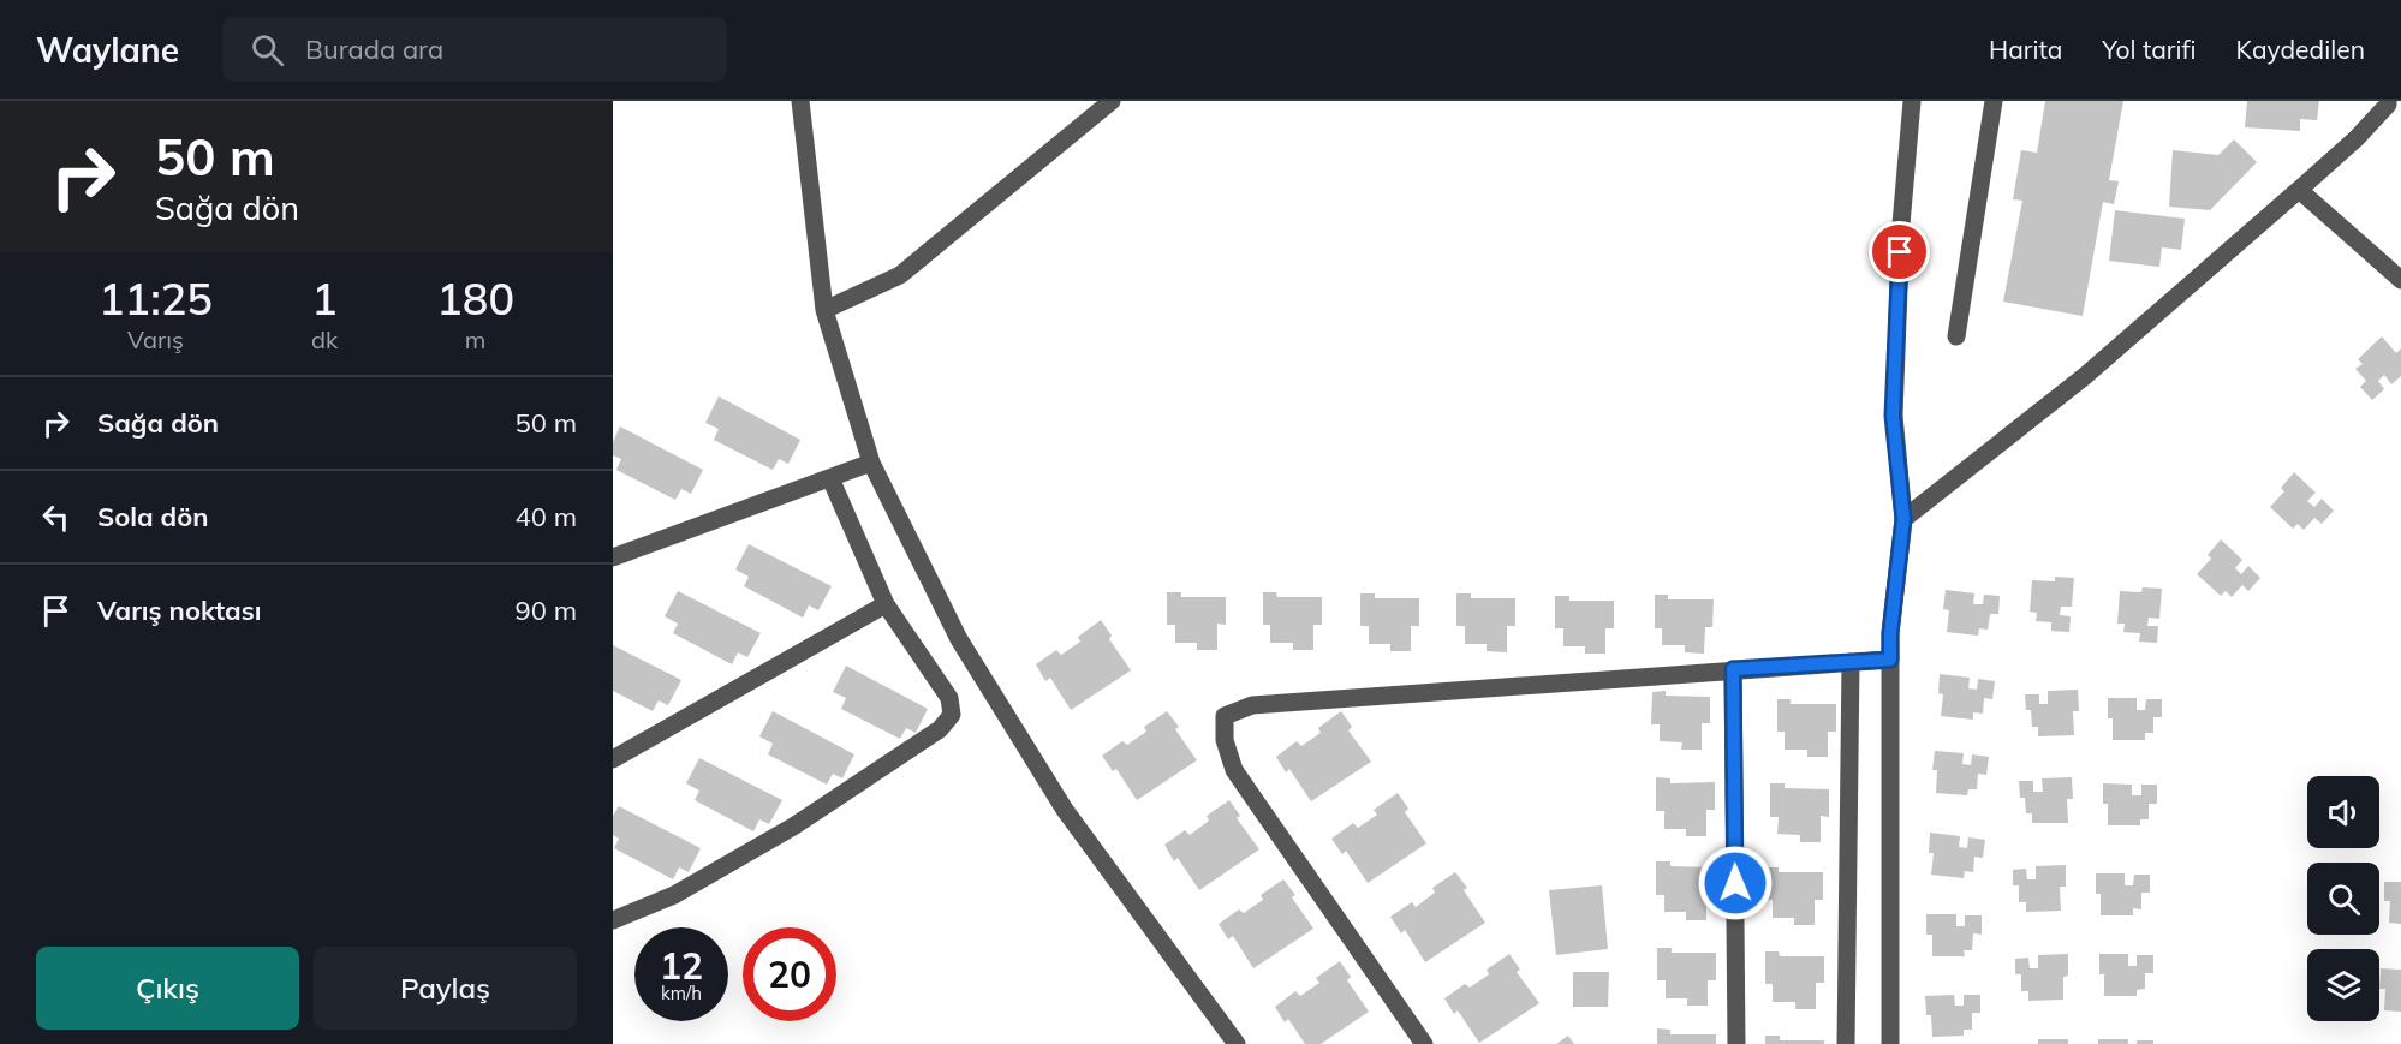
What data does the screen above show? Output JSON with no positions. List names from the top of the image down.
{
  "page": {
    "header": "Waylane",
    "search": "Burada ara",
    "nav": ["Harita", "Yol tarifi", "Kaydedilen"],
    "turn": ["50 m", "Sağa dön"],
    "eta": [
      "11:25",
      "Varış",
      "1",
      "dk",
      "180",
      "m"
    ],
    "list": [
      {
        "name": "Sağa dön",
        "value": "50 m"
      },
      {
        "name": "Sola dön",
        "value": "40 m"
      },
      {
        "name": "Varış noktası",
        "value": "90 m"
      }
    ],
    "speed": "12 km/h",
    "limit": "20",
    "buttons": ["Çıkış", "Paylaş"]
  }
}
